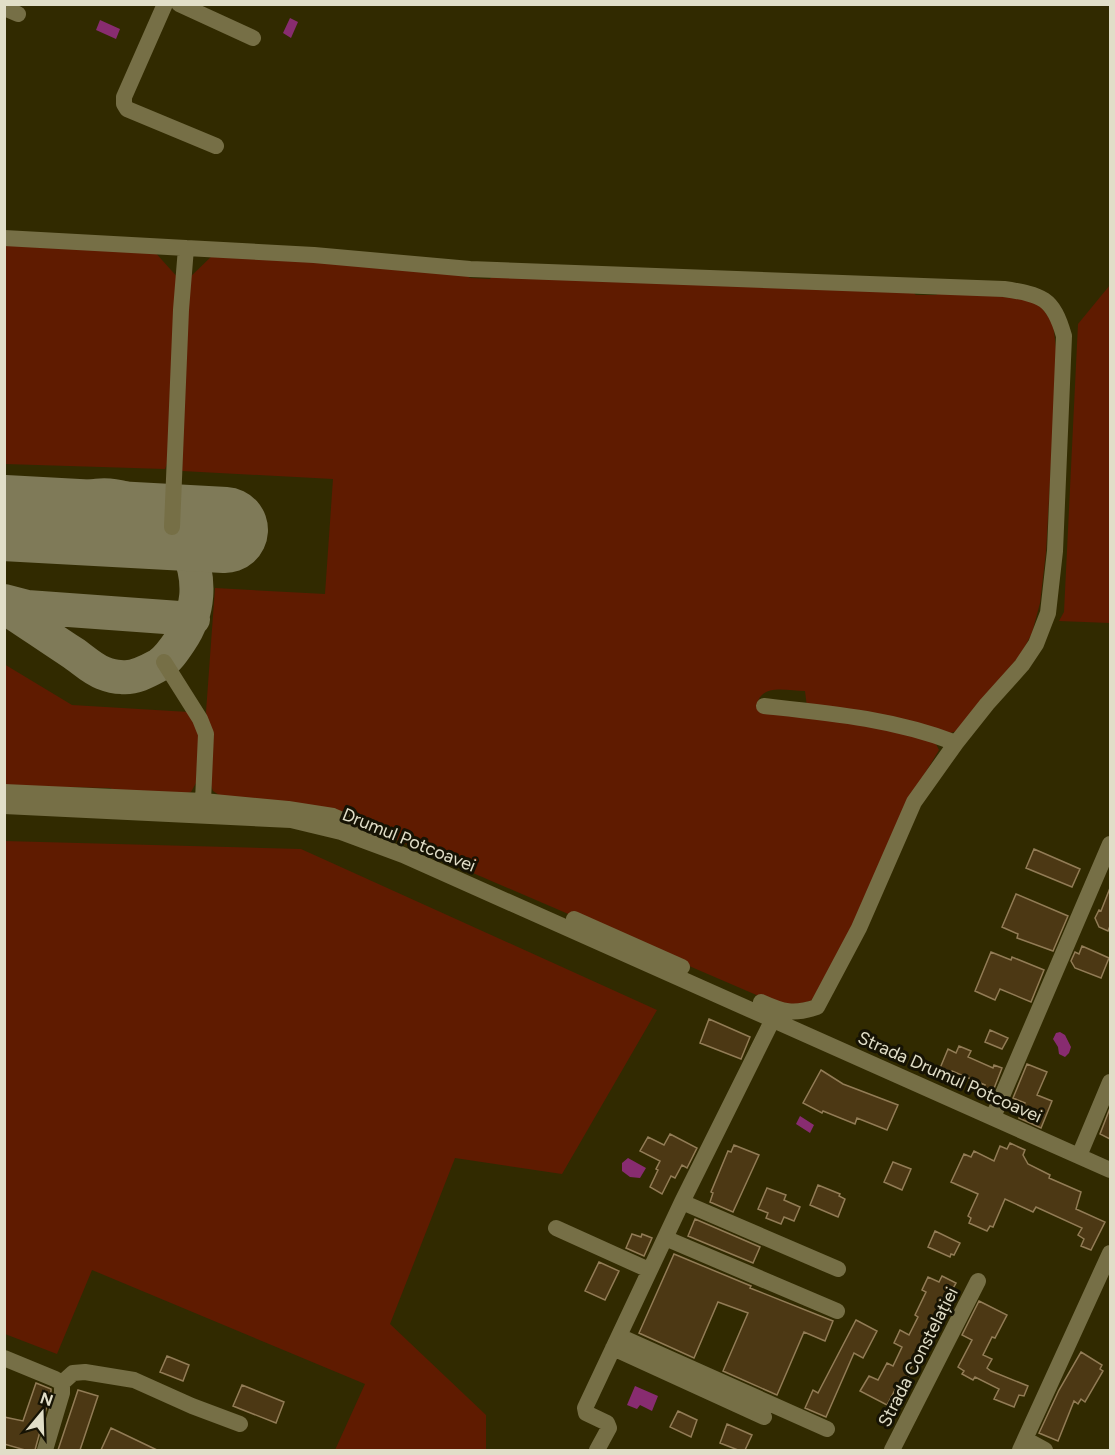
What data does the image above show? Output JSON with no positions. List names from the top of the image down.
{
  "streets": {
    "street": ["Drumul Potcoavei", "Strada Drumul Potcoavei", "Strada Constelației"]
  },
  "crossings": [
    ["Drumul Potcoavei", "Strada Drumul Potcoavei"]
  ],
  "north": "top"
}
